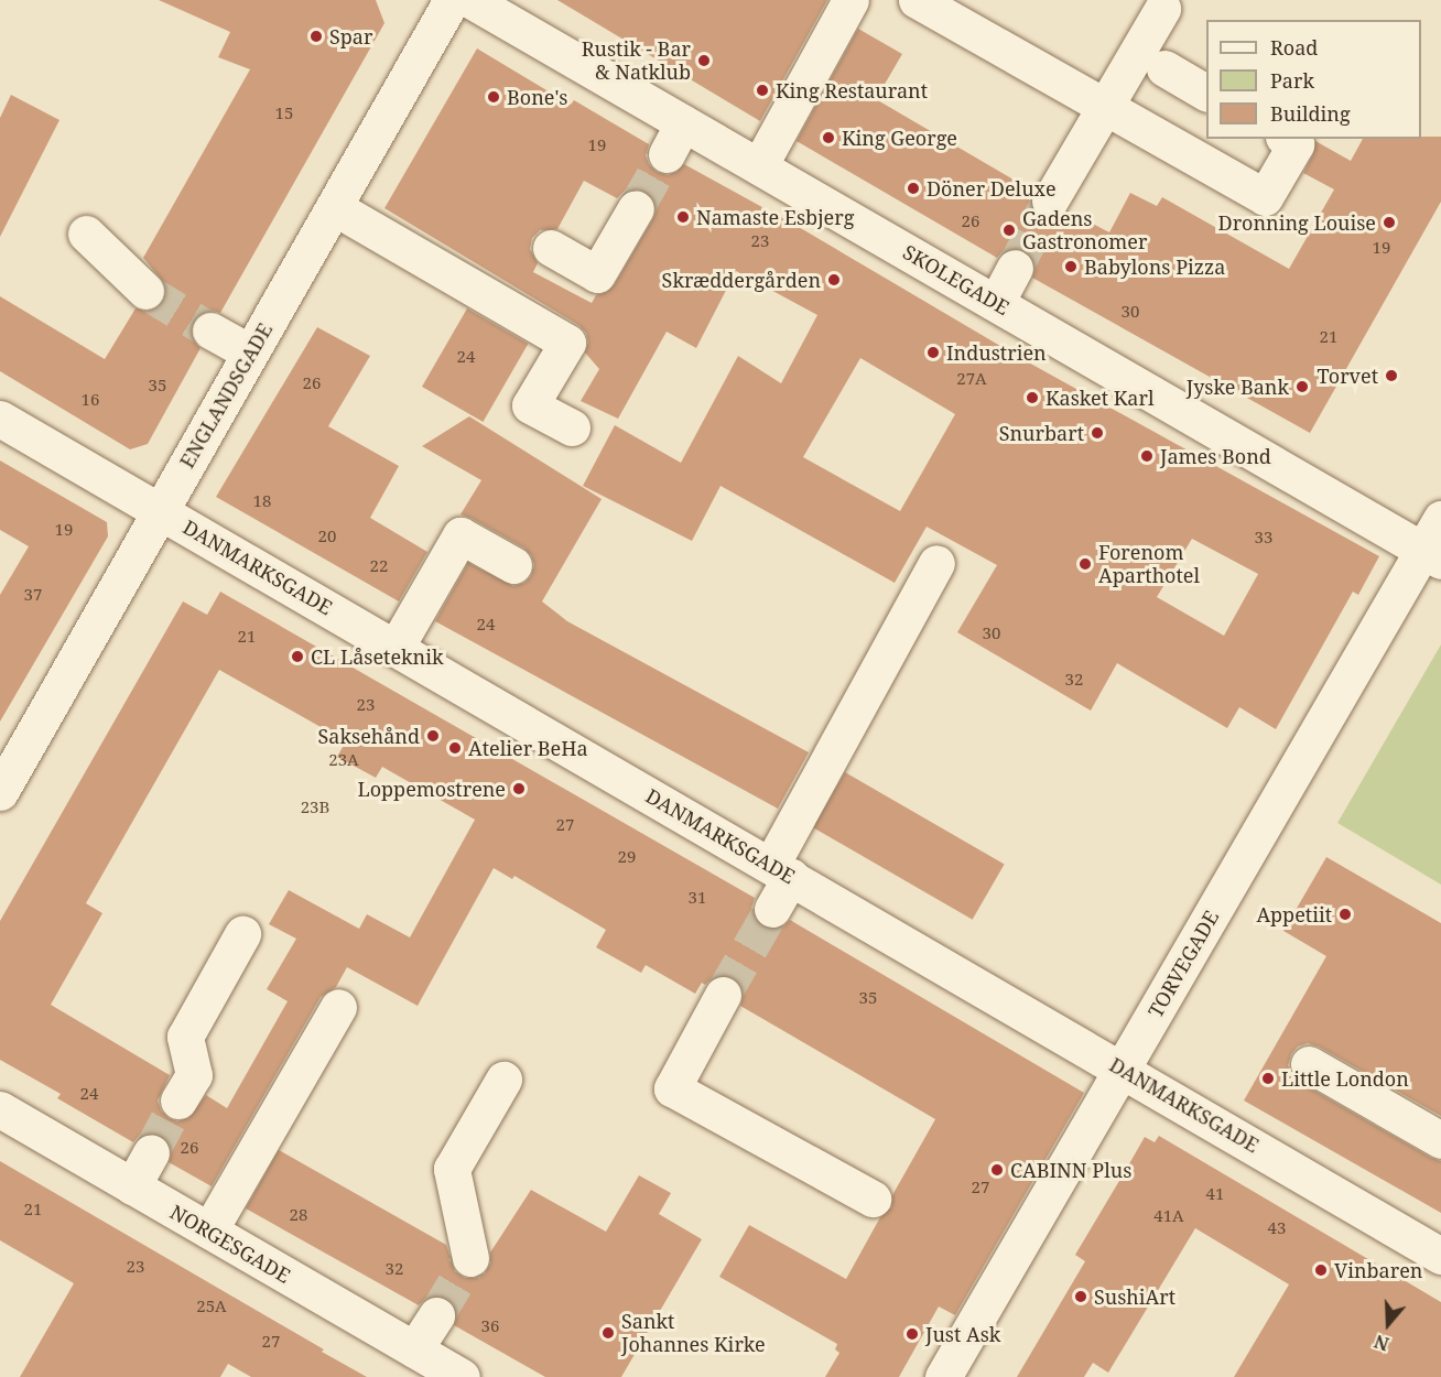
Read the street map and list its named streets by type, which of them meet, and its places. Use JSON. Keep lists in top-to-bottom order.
{
  "streets": {
    "street": [
      "SKOLEGADE",
      "ENGLANDSGADE",
      "DANMARKSGADE",
      "TORVEGADE",
      "NORGESGADE"
    ]
  },
  "crossings": [
    ["SKOLEGADE", "TORVEGADE"],
    ["ENGLANDSGADE", "DANMARKSGADE"],
    ["DANMARKSGADE", "TORVEGADE"]
  ],
  "places": [
    "Spar",
    "Rustik - Bar & Natklub",
    "King Restaurant",
    "Bone's",
    "King George",
    "Döner Deluxe",
    "Namaste Esbjerg",
    "Dronning Louise",
    "Gadens Gastronomer",
    "Babylons Pizza",
    "Skræddergården",
    "Industrien",
    "Torvet",
    "Jyske Bank",
    "Kasket Karl",
    "Snurbart",
    "James Bond",
    "Forenom Aparthotel",
    "CL Låseteknik",
    "Saksehånd",
    "Atelier BeHa",
    "Loppemostrene",
    "Appetiit",
    "Little London",
    "CABINN Plus",
    "Vinbaren",
    "SushiArt",
    "Sankt Johannes Kirke",
    "Just Ask"
  ],
  "house_numbers": [
    "15",
    "19",
    "26",
    "23",
    "19",
    "30",
    "21",
    "24",
    "27A",
    "26",
    "35",
    "16",
    "18",
    "19",
    "20",
    "33",
    "22",
    "37",
    "24",
    "30",
    "21",
    "32",
    "23",
    "23A",
    "23B",
    "27",
    "29",
    "31",
    "35",
    "24",
    "26",
    "27",
    "41",
    "21",
    "28",
    "41A",
    "43",
    "23",
    "32",
    "25A",
    "36",
    "27"
  ],
  "legend": ["Road", "Park", "Building"],
  "north": "bottom"
}
